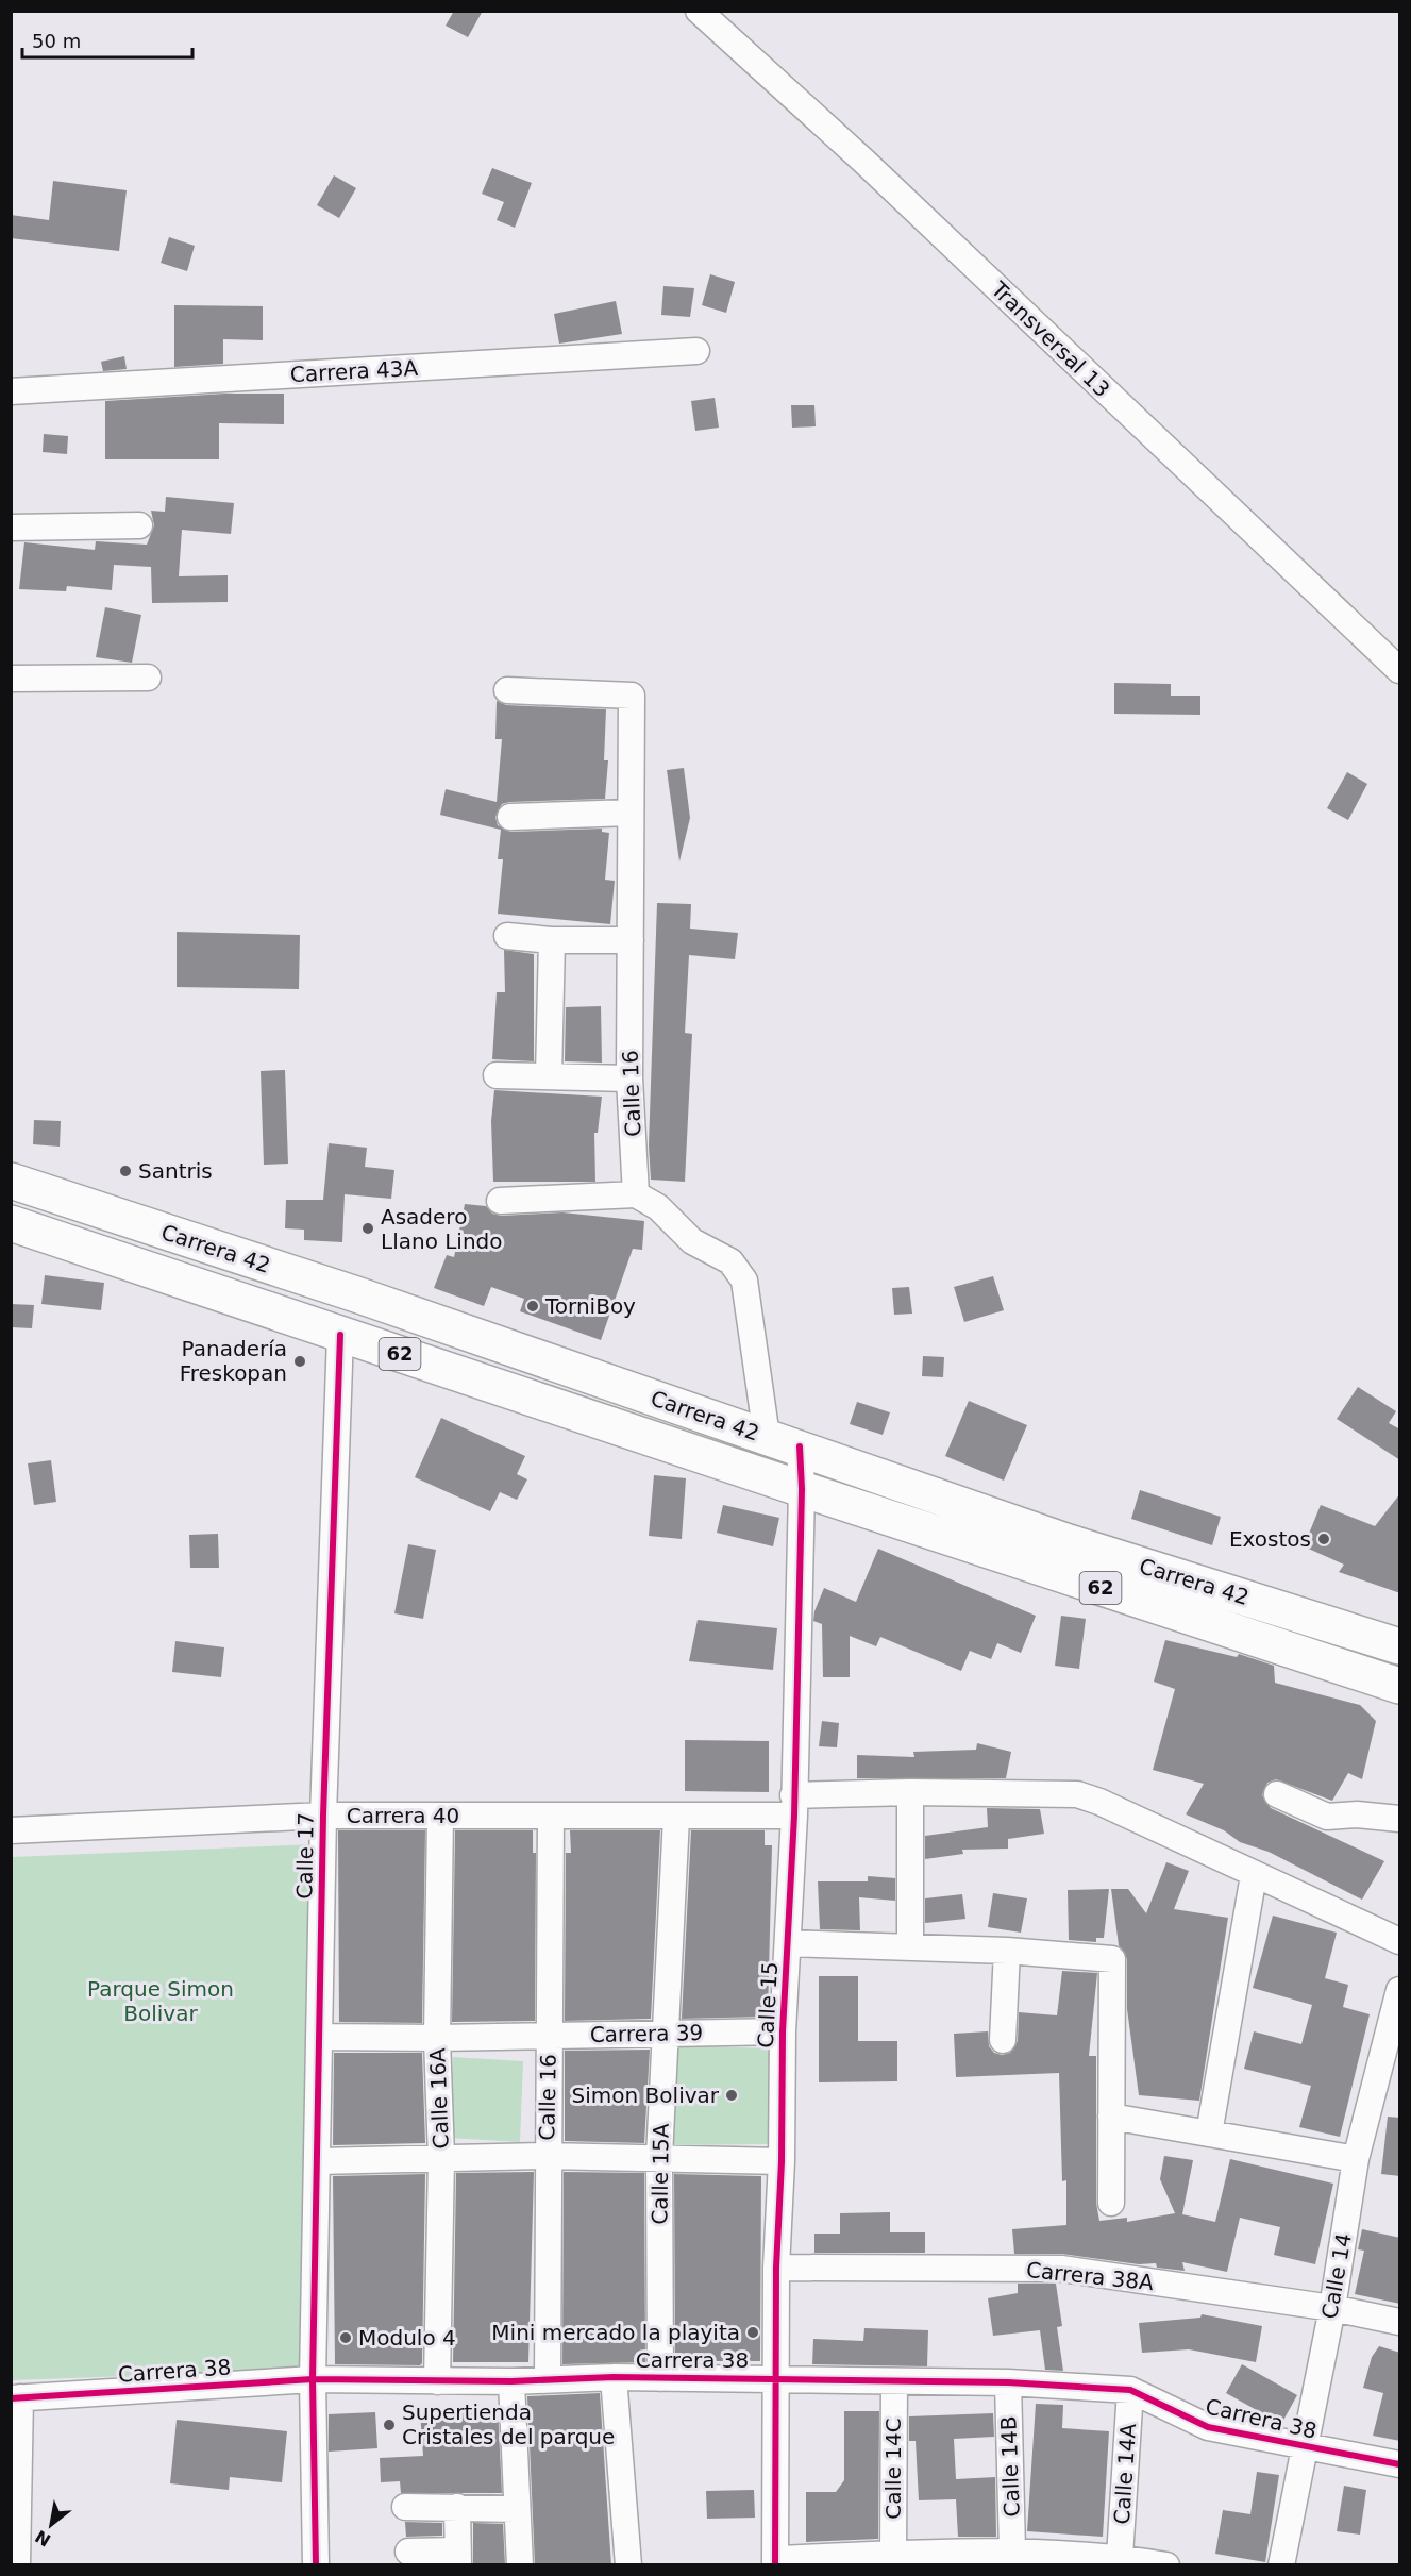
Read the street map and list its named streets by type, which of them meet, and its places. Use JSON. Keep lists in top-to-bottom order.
{
  "streets": {
    "highway": ["Carrera 42", "62"],
    "street": [
      "Transversal 13",
      "Carrera 43A",
      "Calle 16",
      "Carrera 40",
      "Calle 17",
      "Calle 15",
      "Carrera 39",
      "Calle 16A",
      "Calle 15A",
      "Carrera 38A",
      "Calle 14",
      "Carrera 38",
      "Calle 14B",
      "Calle 14C",
      "Calle 14A"
    ]
  },
  "crossings": [
    ["Calle 16", "Carrera 40"],
    ["Calle 16", "Carrera 39"],
    ["Calle 16", "Carrera 38"],
    ["Carrera 42", "Calle 17"],
    ["Carrera 42", "Calle 15"],
    ["Carrera 40", "Calle 17"],
    ["Carrera 40", "Calle 15"],
    ["Carrera 40", "Calle 16A"],
    ["Carrera 40", "Calle 15A"],
    ["Calle 17", "Carrera 39"],
    ["Calle 17", "Carrera 38"],
    ["Calle 15", "Carrera 39"],
    ["Calle 15", "Carrera 38A"],
    ["Calle 15", "Carrera 38"],
    ["Carrera 39", "Calle 16A"],
    ["Carrera 39", "Calle 15A"],
    ["Calle 16A", "Carrera 38"],
    ["Calle 15A", "Carrera 38"],
    ["Carrera 38A", "Calle 14"],
    ["Calle 14", "Carrera 38"],
    ["Carrera 38", "Calle 14B"],
    ["Carrera 38", "Calle 14C"],
    ["Carrera 38", "Calle 14A"]
  ],
  "parks": ["Parque Simon Bolivar"],
  "places": [
    "Santris",
    "Asadero Llano Lindo",
    "TorniBoy",
    "Panadería Freskopan",
    "Exostos",
    "Simon Bolivar",
    "Mini mercado la playita",
    "Modulo 4",
    "Supertienda Cristales del parque"
  ],
  "scale_bar": "50 m",
  "north": "bottom left"
}
